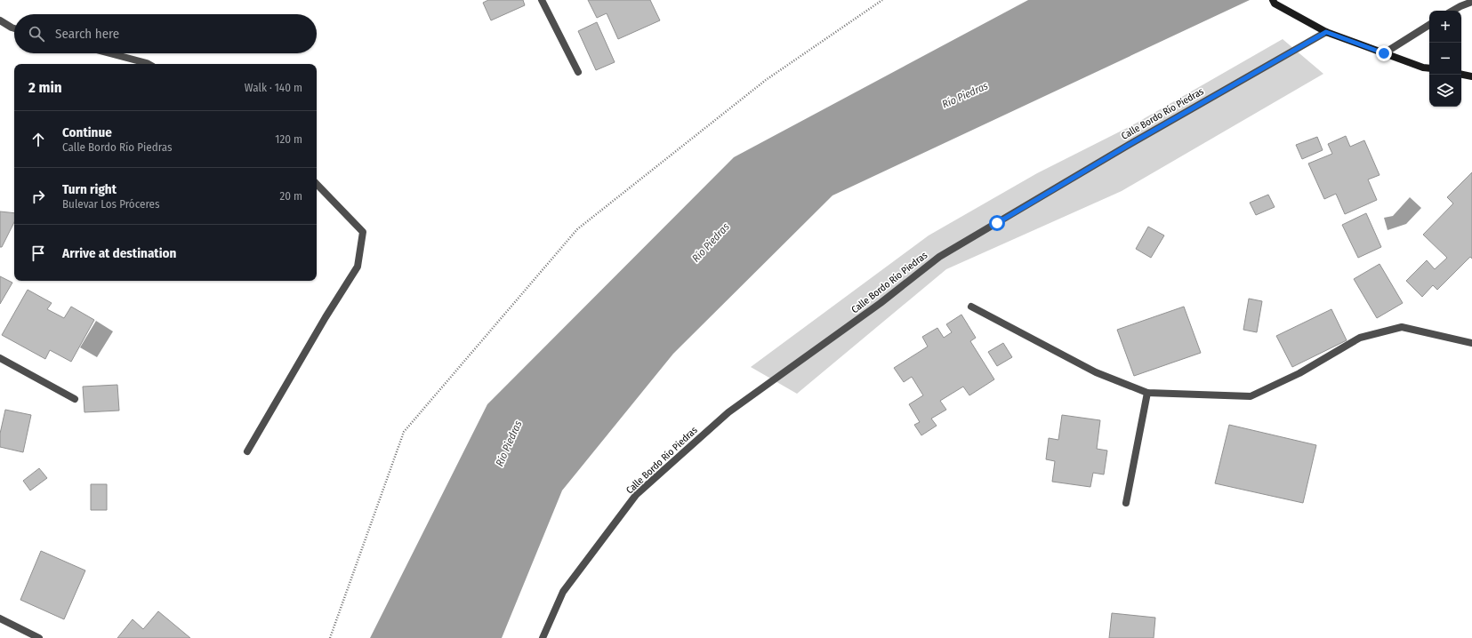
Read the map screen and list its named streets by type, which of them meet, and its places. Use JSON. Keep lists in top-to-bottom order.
{
  "streets": {
    "street": ["Calle Bordo Río Piedras"]
  },
  "water": ["Río Piedras"],
  "page": {
    "map_buttons": ["+", "−"],
    "search": "Search here",
    "heading": ["2 min", "Walk · 140 m"],
    "list": [
      ["Continue", "Calle Bordo Río Piedras", "120 m"],
      ["Turn right", "Bulevar Los Próceres", "20 m"],
      "Arrive at destination"
    ]
  }
}
